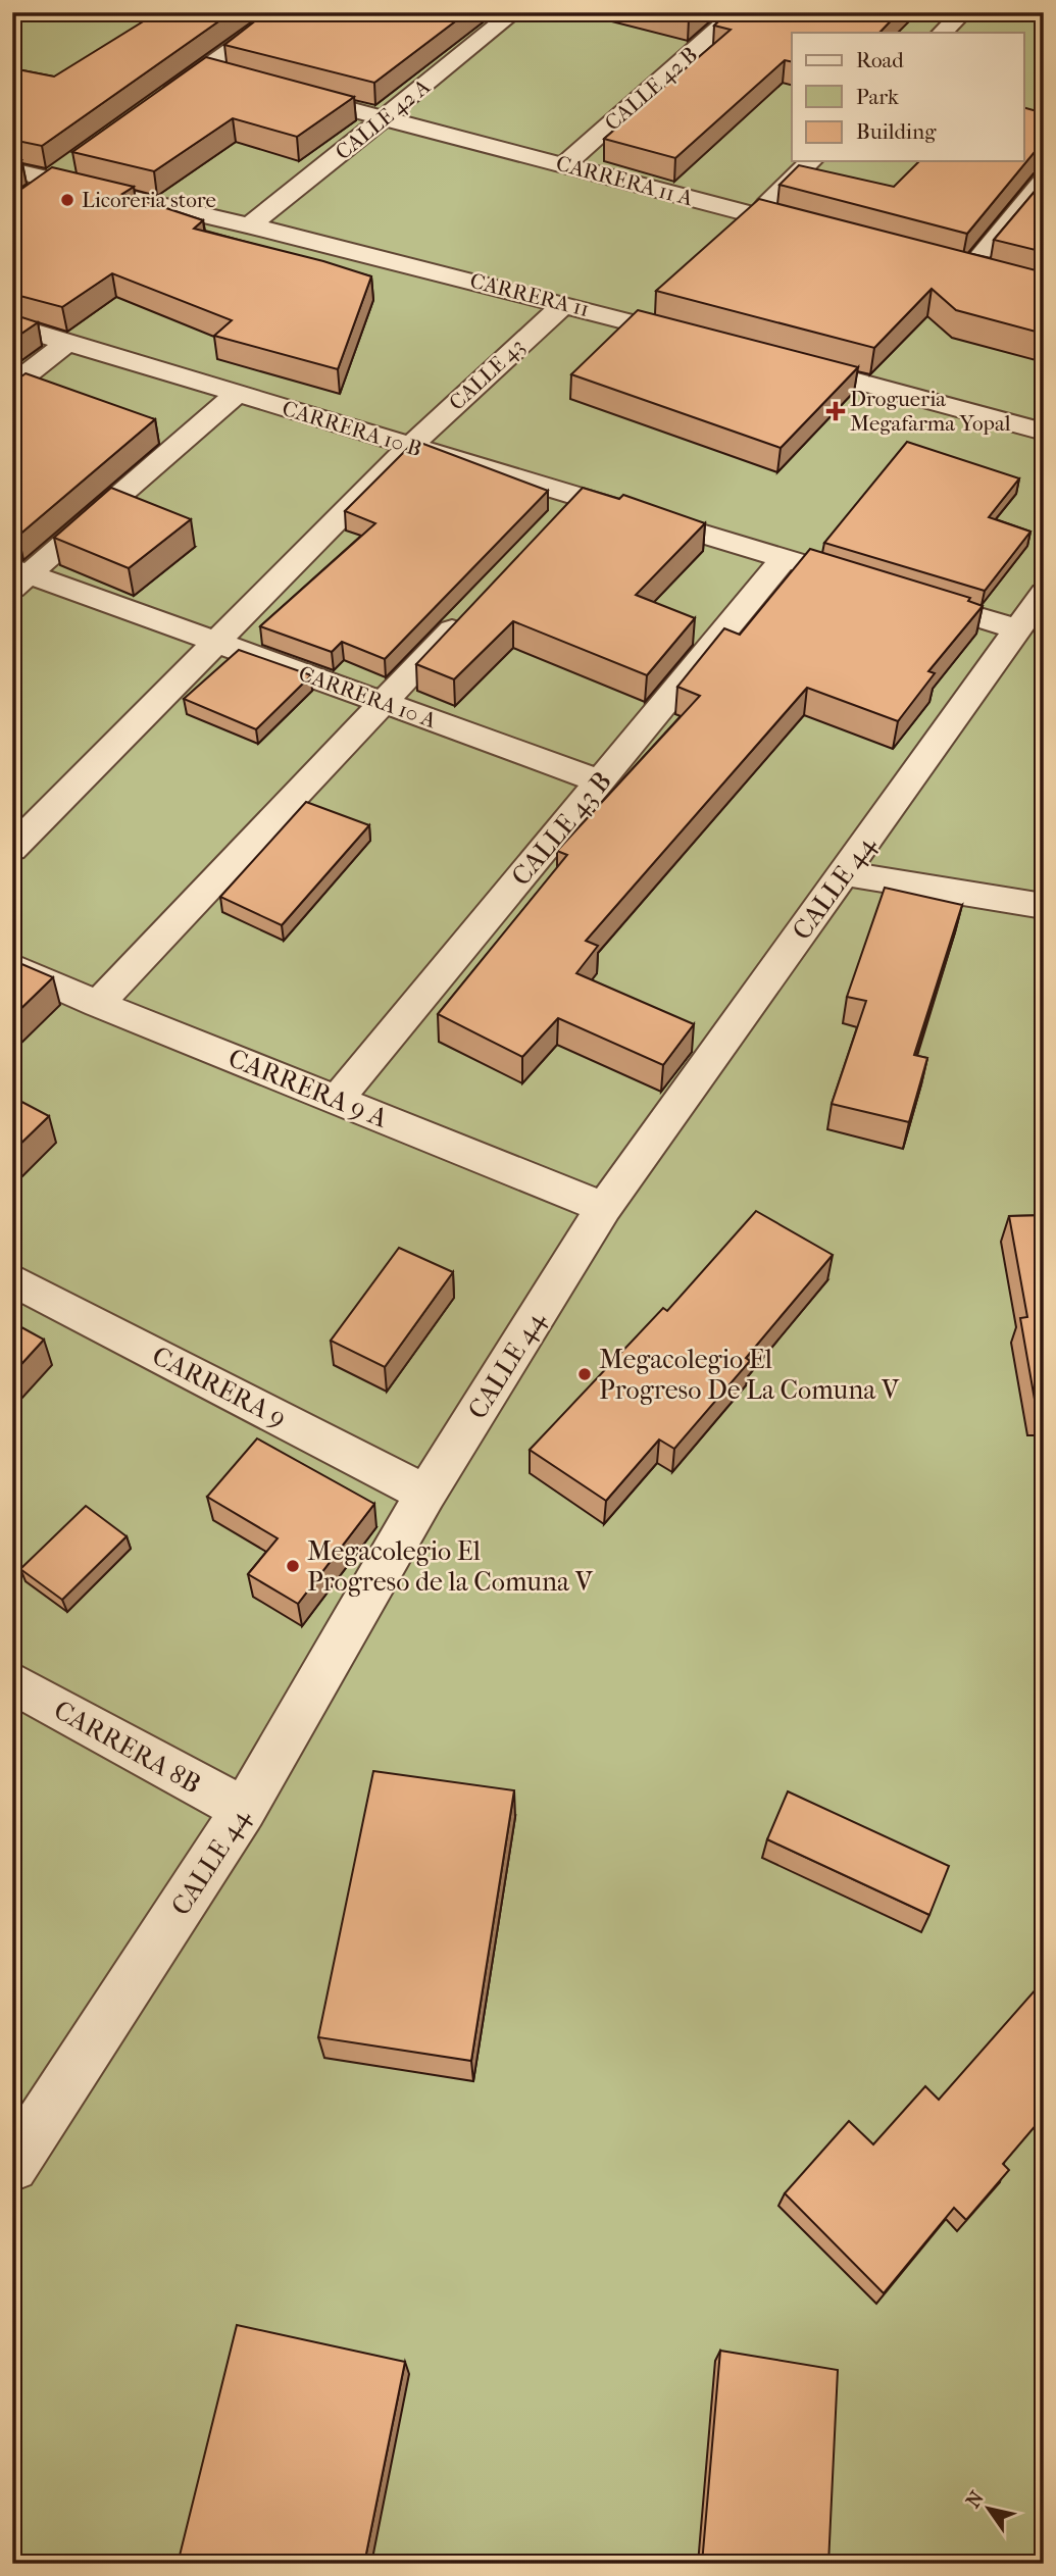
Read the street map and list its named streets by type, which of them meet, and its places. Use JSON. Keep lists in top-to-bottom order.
{
  "streets": {
    "street": [
      "CALLE 42 B",
      "CALLE 42 A",
      "CARRERA 11 A",
      "CARRERA 11",
      "CALLE 43",
      "CARRERA 10 B",
      "CARRERA 10 A",
      "CALLE 43 B",
      "CALLE 44",
      "CARRERA 9 A",
      "CARRERA 9",
      "CARRERA 8B"
    ]
  },
  "crossings": [
    ["CALLE 42 B", "CARRERA 11 A"],
    ["CALLE 42 A", "CARRERA 11 A"],
    ["CALLE 42 A", "CARRERA 11"],
    ["CARRERA 11", "CALLE 43"],
    ["CALLE 43", "CARRERA 10 B"],
    ["CALLE 43", "CARRERA 10 A"],
    ["CARRERA 10 B", "CALLE 43 B"],
    ["CARRERA 10 B", "CALLE 44"],
    ["CARRERA 10 A", "CALLE 43 B"],
    ["CALLE 43 B", "CARRERA 9 A"],
    ["CALLE 44", "CARRERA 9 A"],
    ["CALLE 44", "CARRERA 9"],
    ["CALLE 44", "CARRERA 8B"]
  ],
  "places": {
    "other": ["Licoreria store", "Megacolegio El Progreso De La Comuna V", "Megacolegio El Progreso de la Comuna V"],
    "health": ["Drogueria Megafarma Yopal"]
  },
  "legend": ["Road", "Park", "Building"],
  "north": "top left"
}
